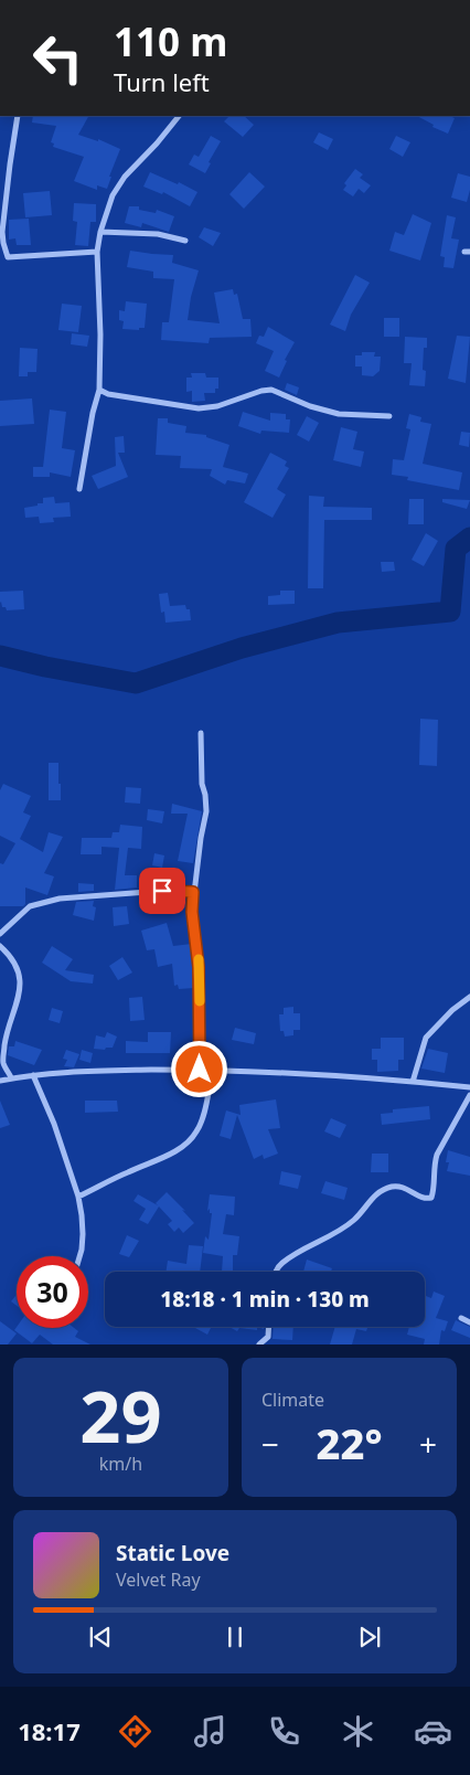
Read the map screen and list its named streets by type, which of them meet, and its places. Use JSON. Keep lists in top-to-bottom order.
{
  "page": {
    "turn": ["110 m", "Turn left"],
    "limit": "30",
    "trip": "18:18 · 1 min · 130 m",
    "tile": [
      ["29", "km/h"],
      "Climate"
    ],
    "heat": ["−", "22°", "+"],
    "song": ["Static Love", "Velvet Ray"],
    "tabs": "18:17"
  }
}
